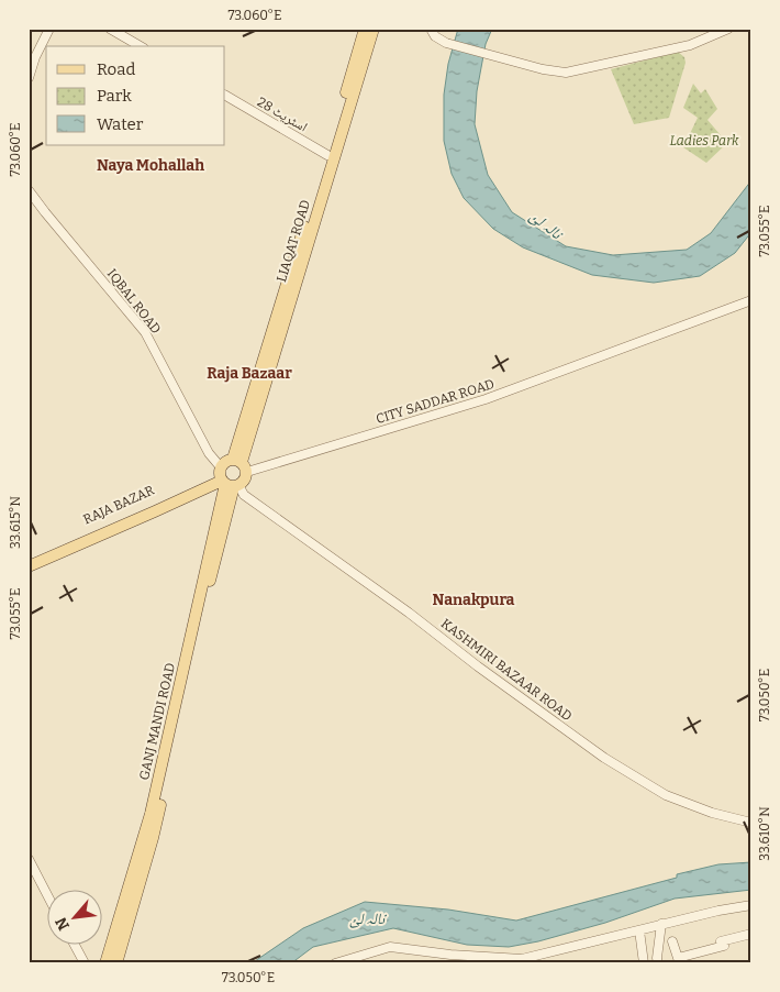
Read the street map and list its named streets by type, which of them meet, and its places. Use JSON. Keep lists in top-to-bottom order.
{
  "streets": {
    "main road": ["LIAQAT ROAD", "RAJA BAZAR", "GANJ MANDI ROAD"],
    "street": [
      "اسٹریٹ 28",
      "IQBAL ROAD",
      "CITY SADDAR ROAD",
      "KASHMIRI BAZAAR ROAD"
    ]
  },
  "crossings": [
    ["اسٹریٹ 28", "LIAQAT ROAD"],
    ["LIAQAT ROAD", "CITY SADDAR ROAD"],
    ["IQBAL ROAD", "RAJA BAZAR"],
    ["IQBAL ROAD", "KASHMIRI BAZAAR ROAD"],
    ["IQBAL ROAD", "GANJ MANDI ROAD"],
    ["RAJA BAZAR", "KASHMIRI BAZAAR ROAD"],
    ["RAJA BAZAR", "GANJ MANDI ROAD"],
    ["KASHMIRI BAZAAR ROAD", "GANJ MANDI ROAD"]
  ],
  "districts": ["Naya Mohallah", "Raja Bazaar", "Nanakpura"],
  "water": ["نالہ لئ"],
  "parks": ["Ladies Park"],
  "legend": ["Road", "Park", "Water"],
  "north": "bottom left",
  "coordinates": [
    "73.060°E",
    "73.055°E",
    "33.615°N",
    "73.050°E",
    "33.610°N"
  ]
}
